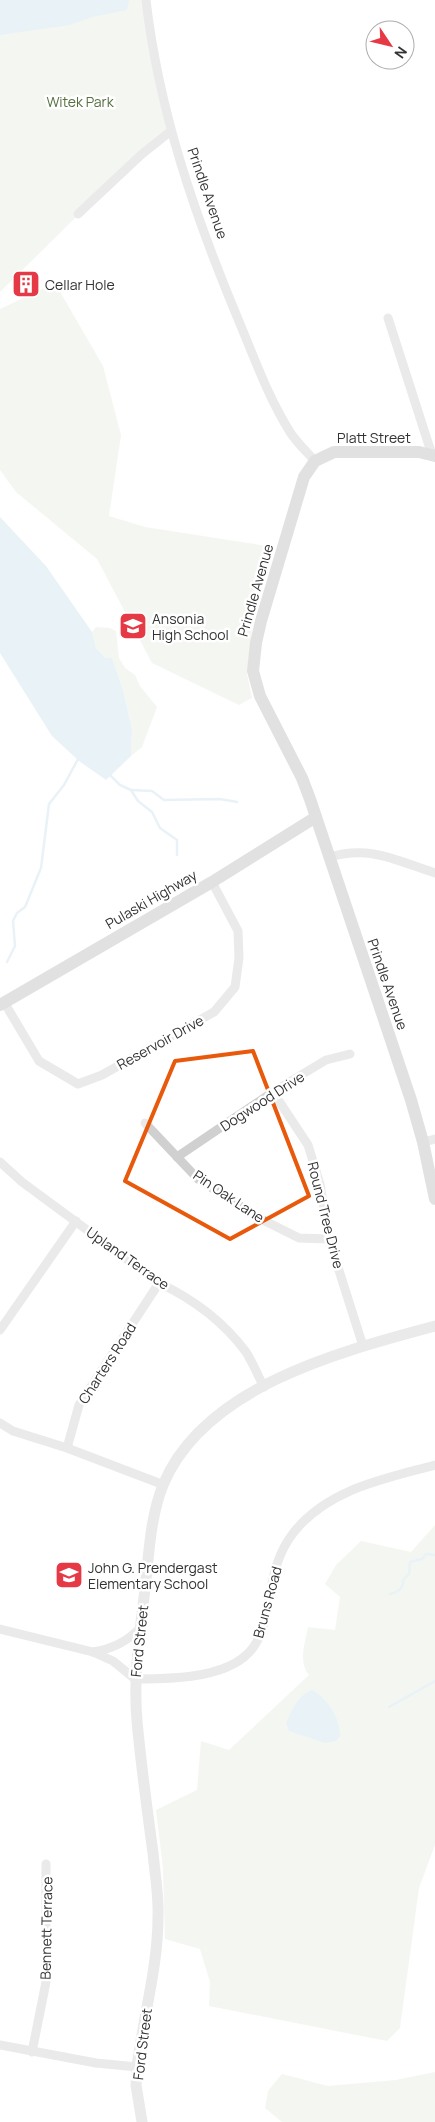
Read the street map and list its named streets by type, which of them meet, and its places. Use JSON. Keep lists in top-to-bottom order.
{
  "streets": {
    "main road": ["Prindle Avenue", "Platt Street", "Pulaski Highway"],
    "street": [
      "Reservoir Drive",
      "Dogwood Drive",
      "Pin Oak Lane",
      "Round Tree Drive",
      "Upland Terrace",
      "Charters Road",
      "Bruns Road",
      "Ford Street",
      "Bennett Terrace"
    ]
  },
  "crossings": [
    ["Prindle Avenue", "Platt Street"],
    ["Prindle Avenue", "Pulaski Highway"],
    ["Pulaski Highway", "Reservoir Drive"],
    ["Dogwood Drive", "Pin Oak Lane"],
    ["Dogwood Drive", "Round Tree Drive"],
    ["Pin Oak Lane", "Round Tree Drive"],
    ["Round Tree Drive", "Ford Street"],
    ["Upland Terrace", "Charters Road"],
    ["Upland Terrace", "Ford Street"],
    ["Bruns Road", "Ford Street"]
  ],
  "parks": ["Witek Park"],
  "places": {
    "building": ["Cellar Hole"],
    "school or university": ["Ansonia High School", "John G. Prendergast Elementary School"]
  },
  "north": "bottom right"
}
